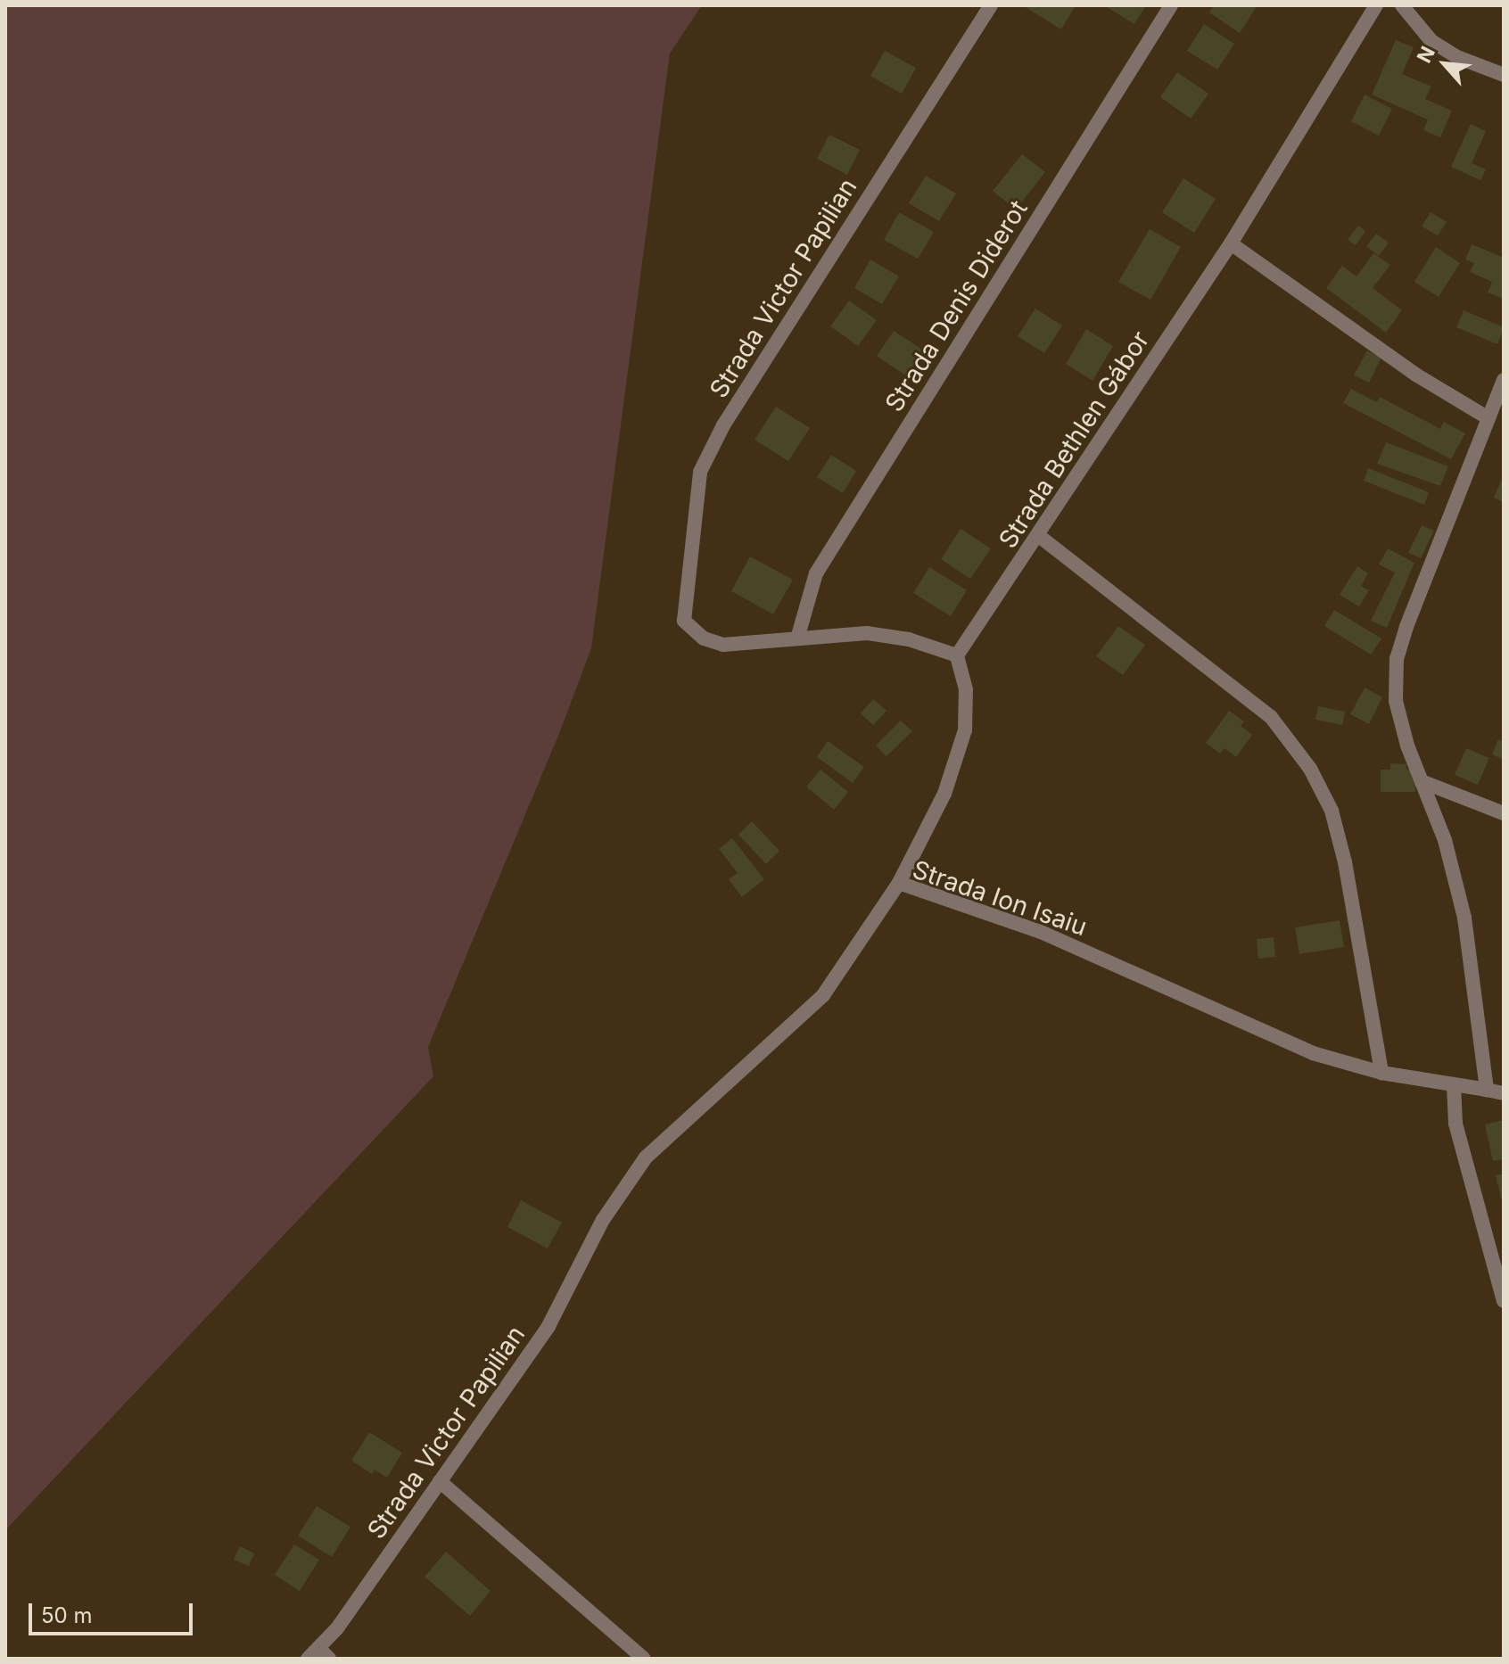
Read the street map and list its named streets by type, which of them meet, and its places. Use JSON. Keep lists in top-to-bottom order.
{
  "streets": {
    "street": [
      "Strada Victor Papilian",
      "Strada Denis Diderot",
      "Strada Bethlen Gábor",
      "Strada Ion Isaiu"
    ]
  },
  "crossings": [
    ["Strada Victor Papilian", "Strada Denis Diderot"],
    ["Strada Victor Papilian", "Strada Ion Isaiu"]
  ],
  "scale_bar": "50 m",
  "north": "top left"
}
